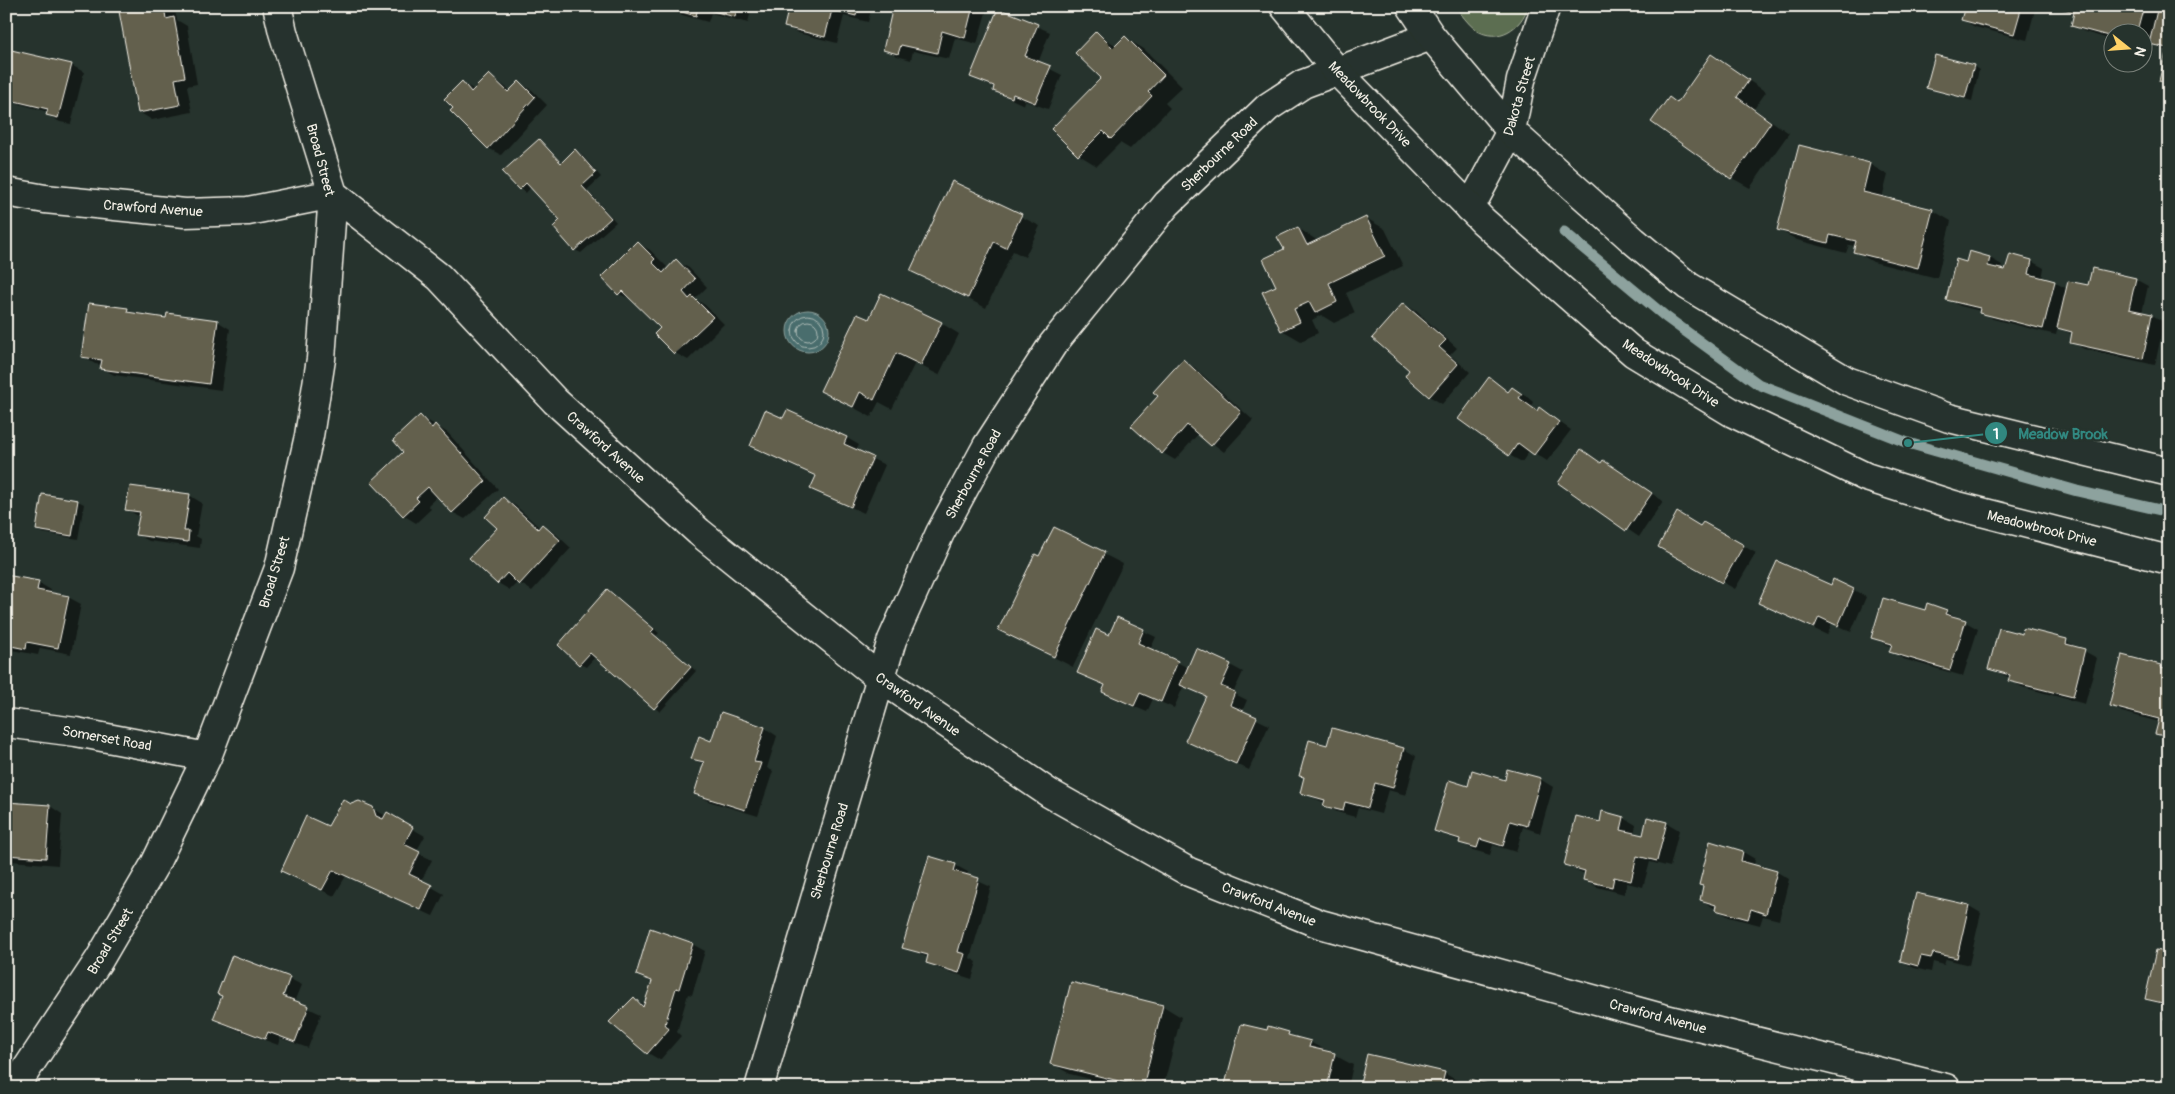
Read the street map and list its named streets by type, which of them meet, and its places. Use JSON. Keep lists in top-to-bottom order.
{
  "streets": {
    "street": [
      "Dakota Street",
      "Meadowbrook Drive",
      "Sherbourne Road",
      "Broad Street",
      "Crawford Avenue",
      "Somerset Road"
    ]
  },
  "crossings": [
    ["Dakota Street", "Meadowbrook Drive"],
    ["Meadowbrook Drive", "Sherbourne Road"],
    ["Sherbourne Road", "Crawford Avenue"],
    ["Broad Street", "Crawford Avenue"],
    ["Broad Street", "Somerset Road"]
  ],
  "places": ["Meadow Brook"],
  "north": "right"
}
